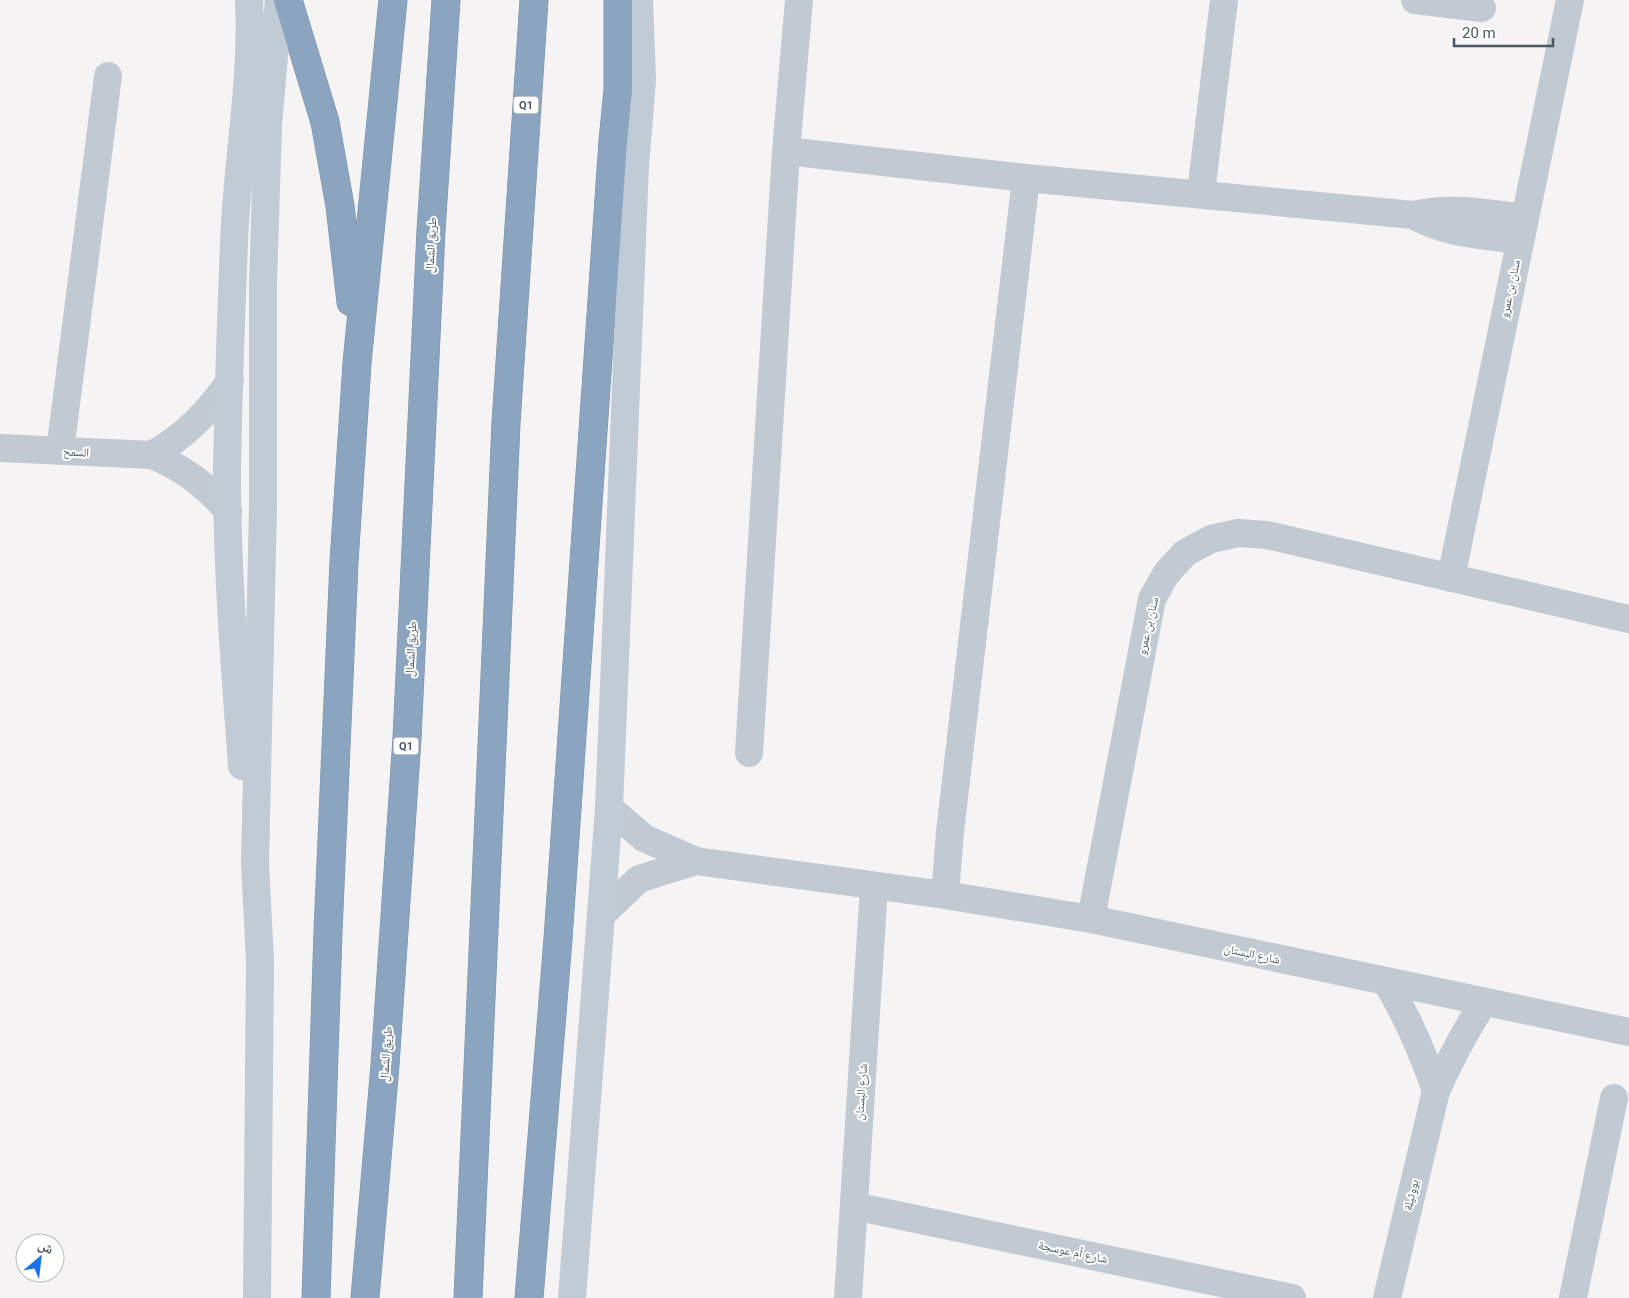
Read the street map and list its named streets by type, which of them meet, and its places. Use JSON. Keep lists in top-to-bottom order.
{
  "streets": {
    "highway": ["Q1", "طريق الشمال"],
    "street": [
      "سنان بن عمرو",
      "السمح",
      "شارع البستان",
      "بووثيلة",
      "شارع أم عوسجة"
    ]
  },
  "crossings": [
    ["سنان بن عمرو", "شارع البستان"],
    ["شارع البستان", "بووثيلة"],
    ["شارع البستان", "شارع أم عوسجة"]
  ],
  "scale_bar": "20 m",
  "north": "top right"
}
